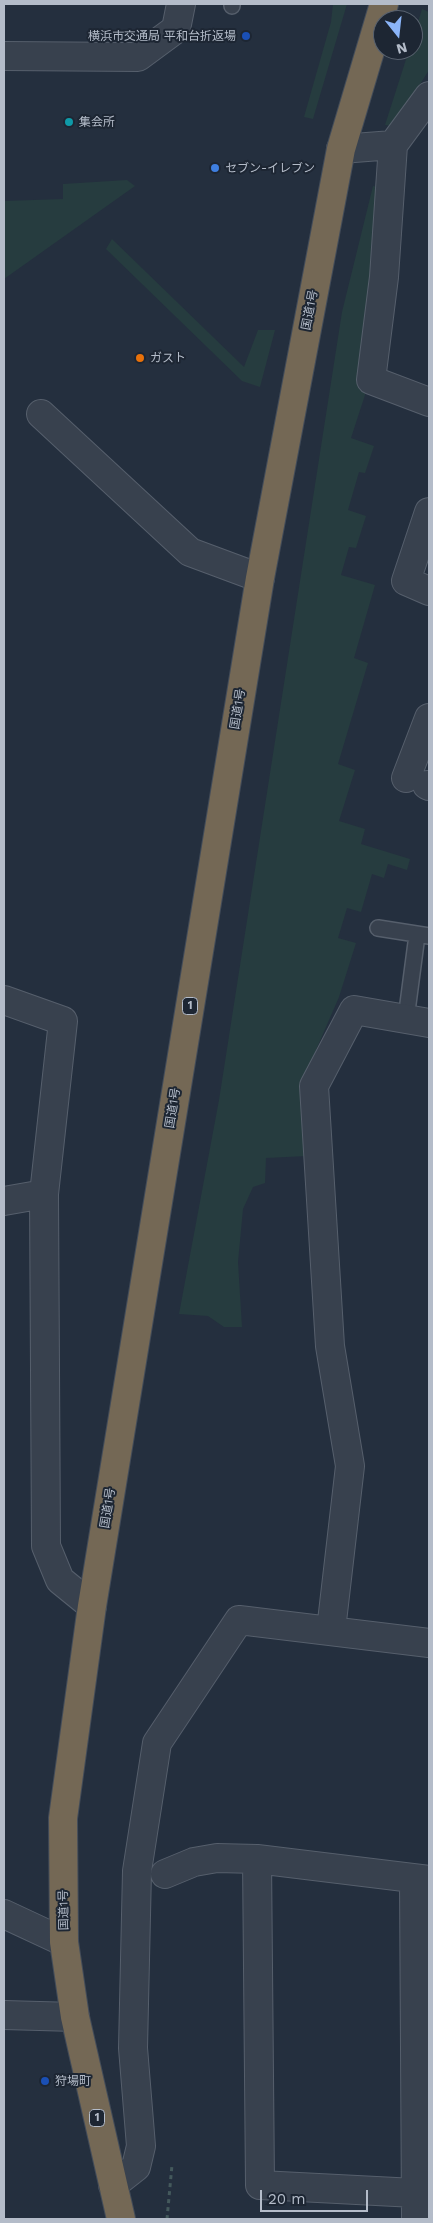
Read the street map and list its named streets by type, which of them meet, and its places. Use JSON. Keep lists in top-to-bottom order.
{
  "streets": {
    "highway": ["国道1号", "1"]
  },
  "places": [
    "横浜市交通局 平和台折返場",
    "集会所",
    "セブン-イレブン",
    "ガスト",
    "狩場町"
  ],
  "scale_bar": "20 m",
  "north": "bottom"
}
